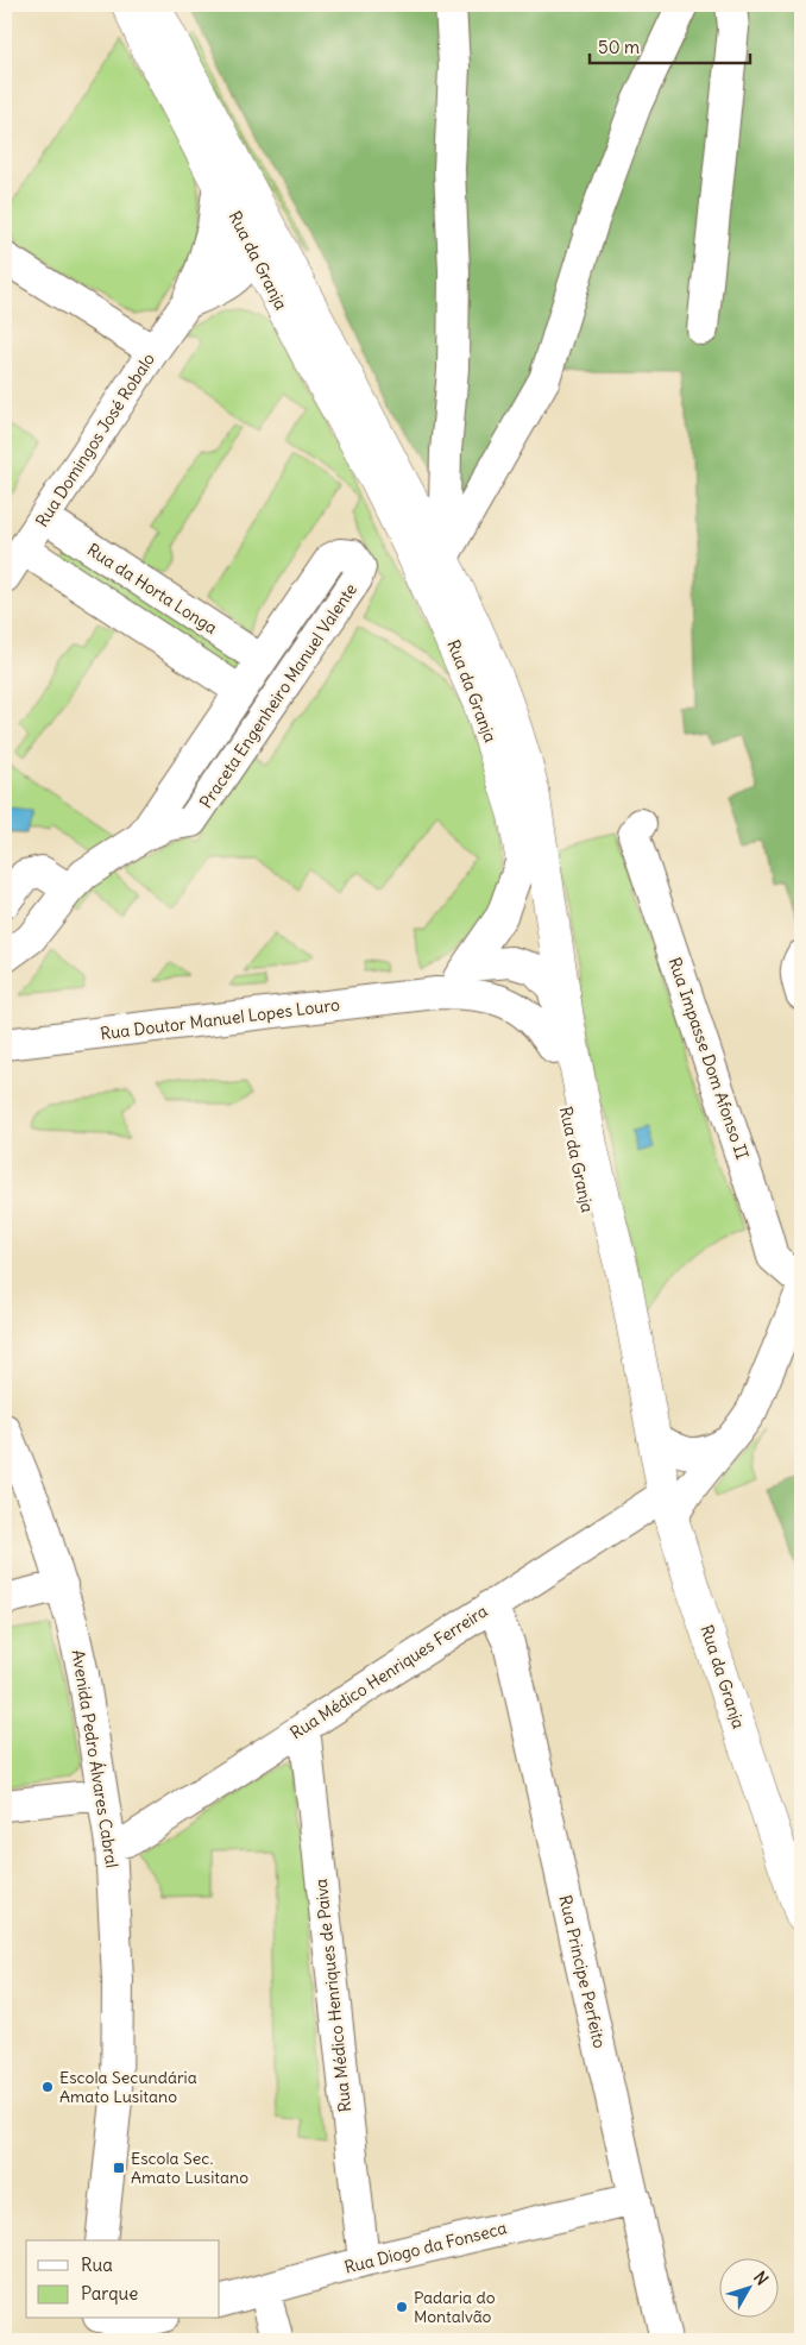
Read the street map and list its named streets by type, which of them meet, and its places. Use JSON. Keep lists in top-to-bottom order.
{
  "streets": {
    "main road": ["Rua da Granja"],
    "street": [
      "Rua Domingos José Robalo",
      "Rua da Horta Longa",
      "Praceta Engenheiro Manuel Valente",
      "Rua Doutor Manuel Lopes Louro",
      "Rua Impasse Dom Afonso II",
      "Rua Médico Henriques Ferreira",
      "Avenida Pedro Álvares Cabral",
      "Rua Principe Perfeito",
      "Rua Médico Henriques de Paiva",
      "Rua Diogo da Fonseca"
    ]
  },
  "crossings": [
    ["Rua da Granja", "Rua Doutor Manuel Lopes Louro"],
    ["Rua da Granja", "Rua Médico Henriques Ferreira"],
    ["Rua Domingos José Robalo", "Rua da Horta Longa"],
    ["Rua da Horta Longa", "Praceta Engenheiro Manuel Valente"],
    ["Rua Médico Henriques Ferreira", "Avenida Pedro Álvares Cabral"],
    ["Rua Médico Henriques Ferreira", "Rua Principe Perfeito"],
    ["Rua Médico Henriques Ferreira", "Rua Médico Henriques de Paiva"],
    ["Rua Principe Perfeito", "Rua Diogo da Fonseca"],
    ["Rua Médico Henriques de Paiva", "Rua Diogo da Fonseca"]
  ],
  "places": {
    "other": ["Escola Secundária Amato Lusitano", "Padaria do Montalvão"],
    "transit": ["Escola Sec. Amato Lusitano"]
  },
  "legend": ["Rua", "Parque"],
  "scale_bar": "50 m",
  "north": "top right"
}
